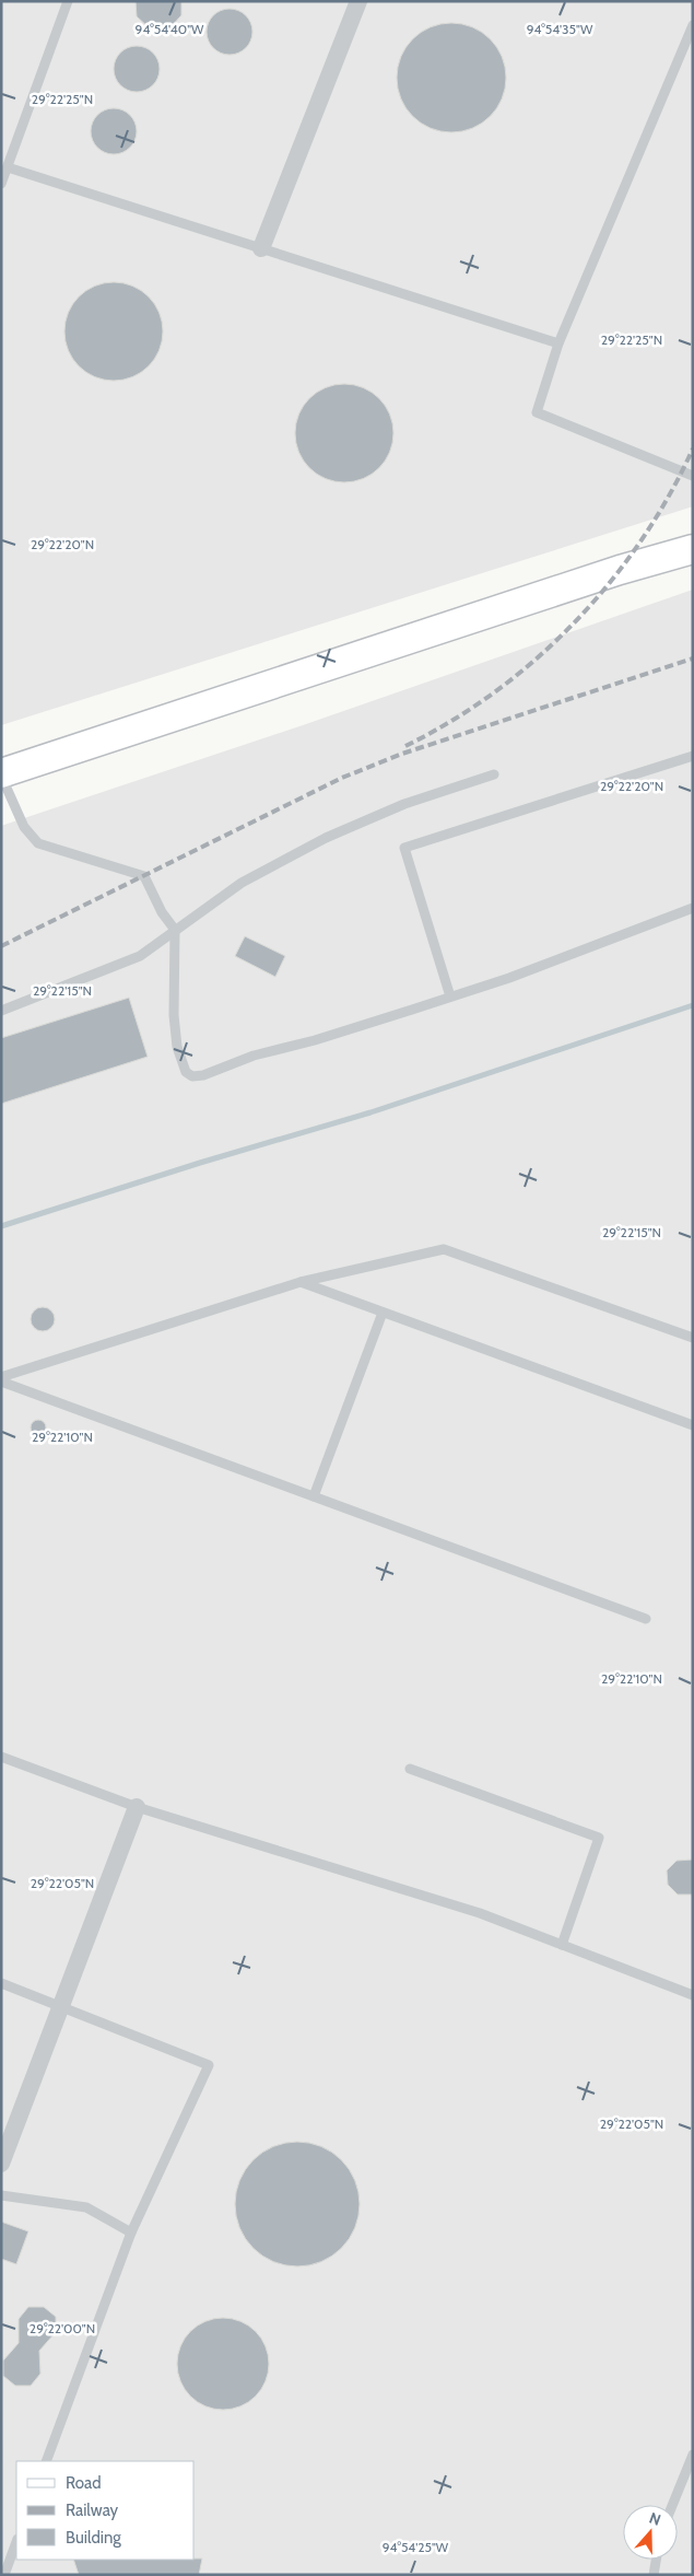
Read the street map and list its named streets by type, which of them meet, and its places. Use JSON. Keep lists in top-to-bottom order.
{
  "legend": ["Road", "Railway", "Building"],
  "north": "top",
  "coordinates": [
    "94°54'35\"W",
    "94°54'40\"W",
    "29°22'25\"N",
    "29°22'20\"N",
    "29°22'15\"N",
    "29°22'10\"N",
    "29°22'05\"N",
    "29°22'00\"N",
    "94°54'25\"W"
  ]
}
